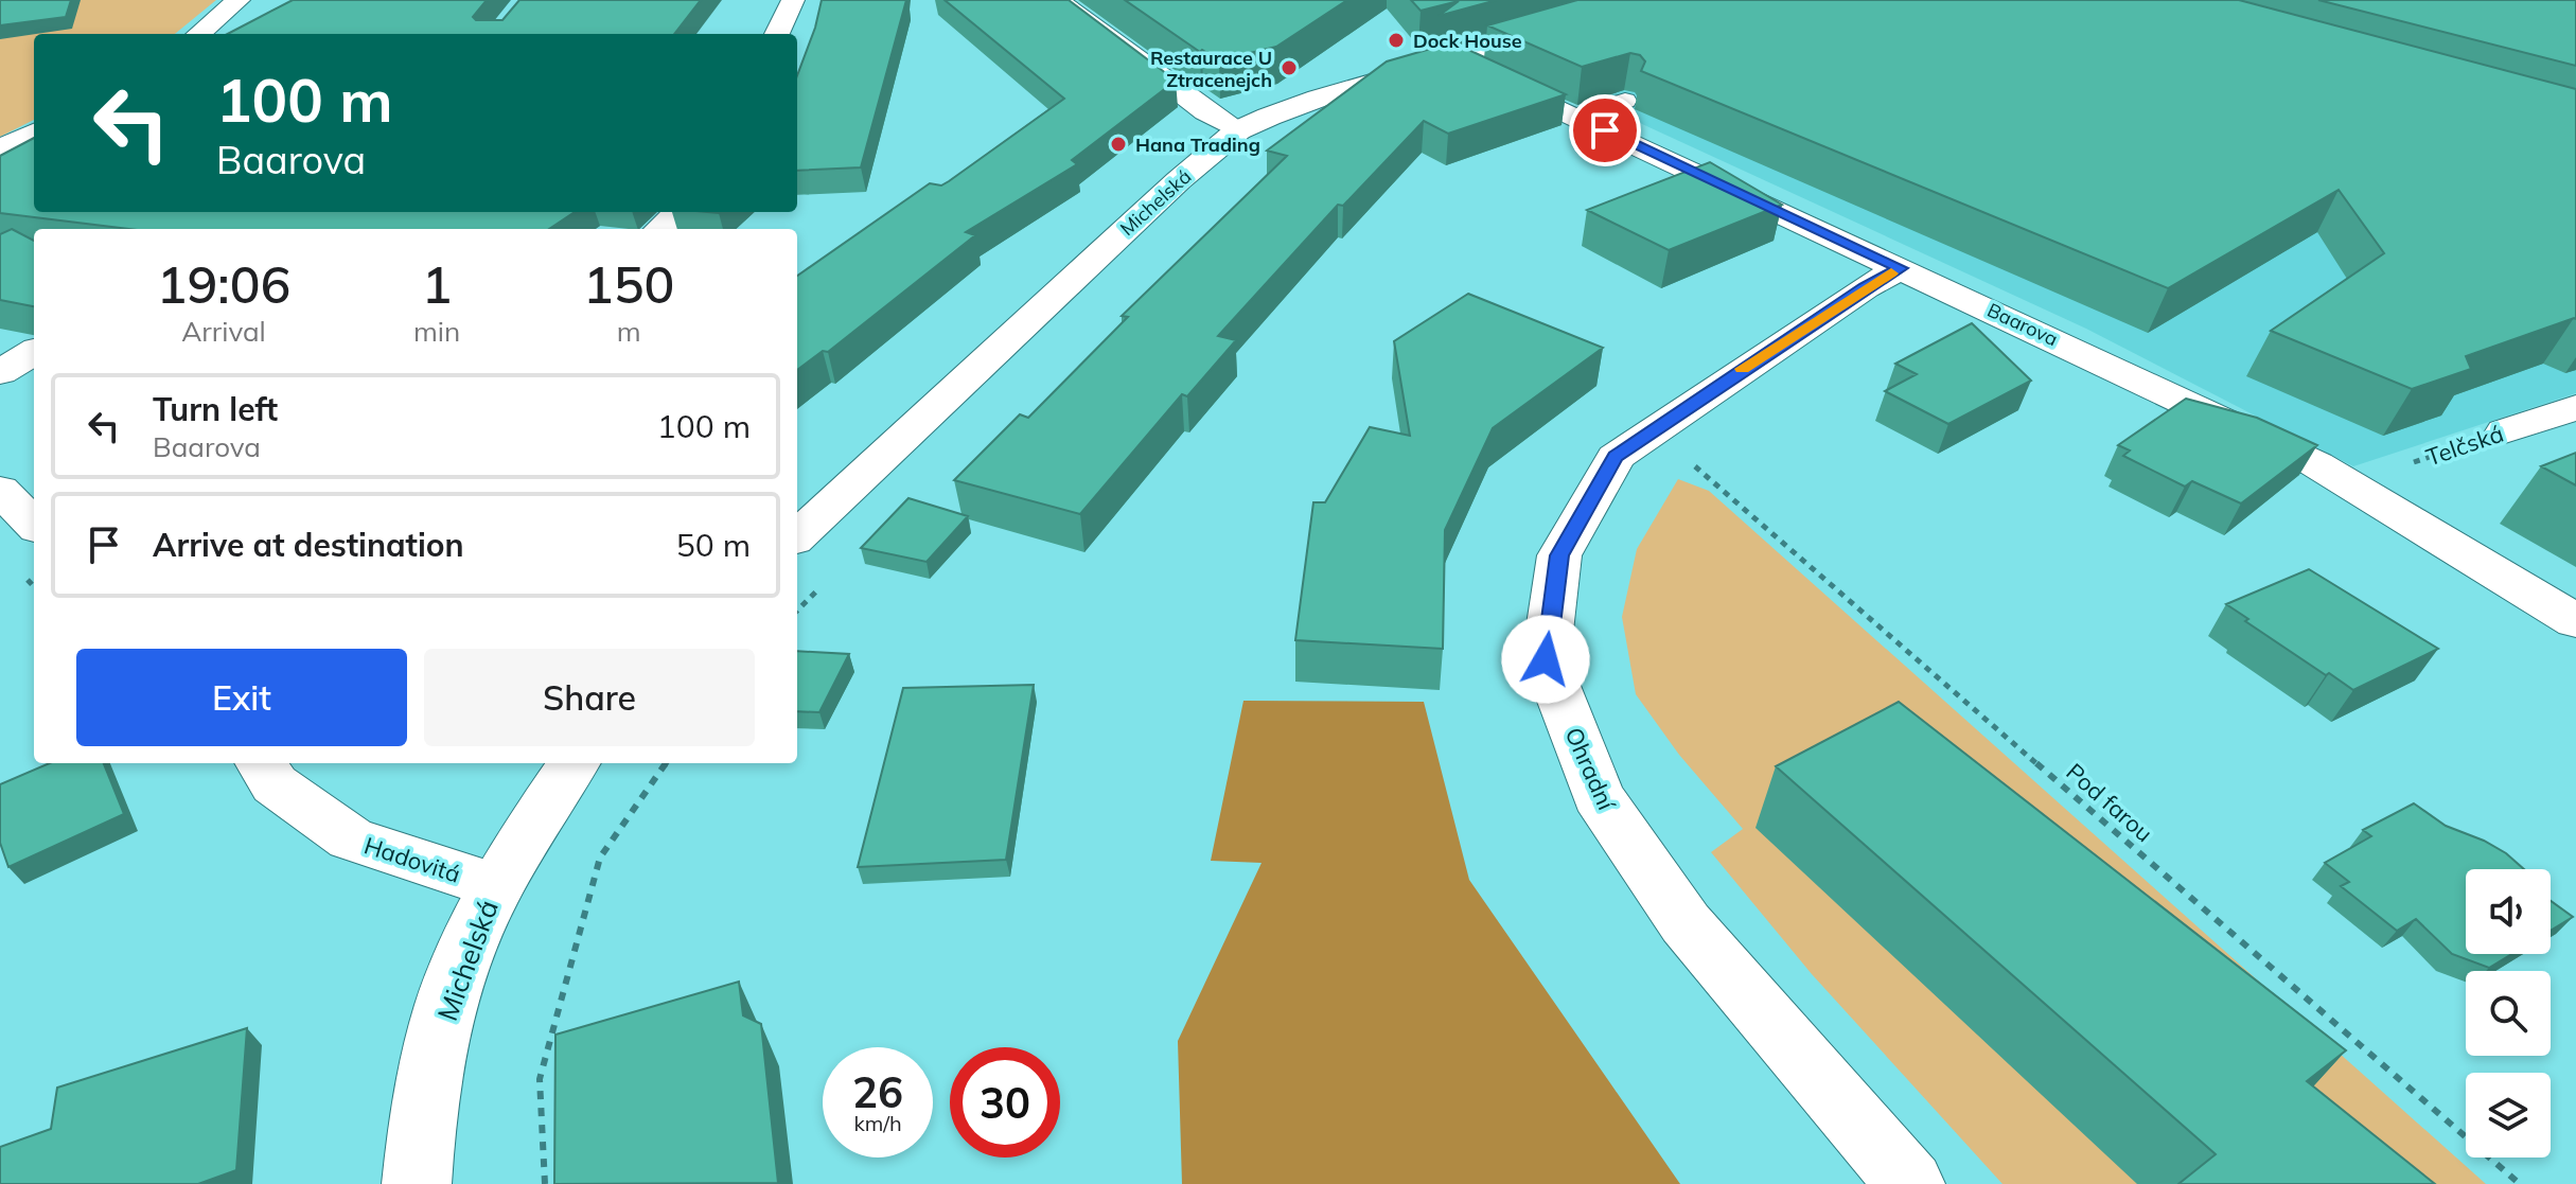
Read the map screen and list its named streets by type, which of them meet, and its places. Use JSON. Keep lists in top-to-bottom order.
{
  "streets": {
    "street": [
      "Michelská",
      "Baarova",
      "Telčská",
      "Ohradní",
      "Hadovitá"
    ],
    "path": ["Pod farou"]
  },
  "crossings": [
    ["Michelská", "Baarova"],
    ["Michelská", "Hadovitá"],
    ["Baarova", "Telčská"],
    ["Baarova", "Ohradní"]
  ],
  "places": ["Dock House", "Restaurace U Ztracenejch", "Hana Trading"],
  "page": {
    "turn": ["100 m", "Baarova"],
    "eta": [
      "19:06",
      "Arrival",
      "1",
      "min",
      "150",
      "m"
    ],
    "list": [
      {
        "name": "Turn left",
        "note": "Baarova",
        "value": "100 m"
      },
      {
        "name": "Arrive at destination",
        "value": "50 m"
      }
    ],
    "buttons": ["Exit", "Share"],
    "speed": "26 km/h",
    "limit": "30"
  }
}
